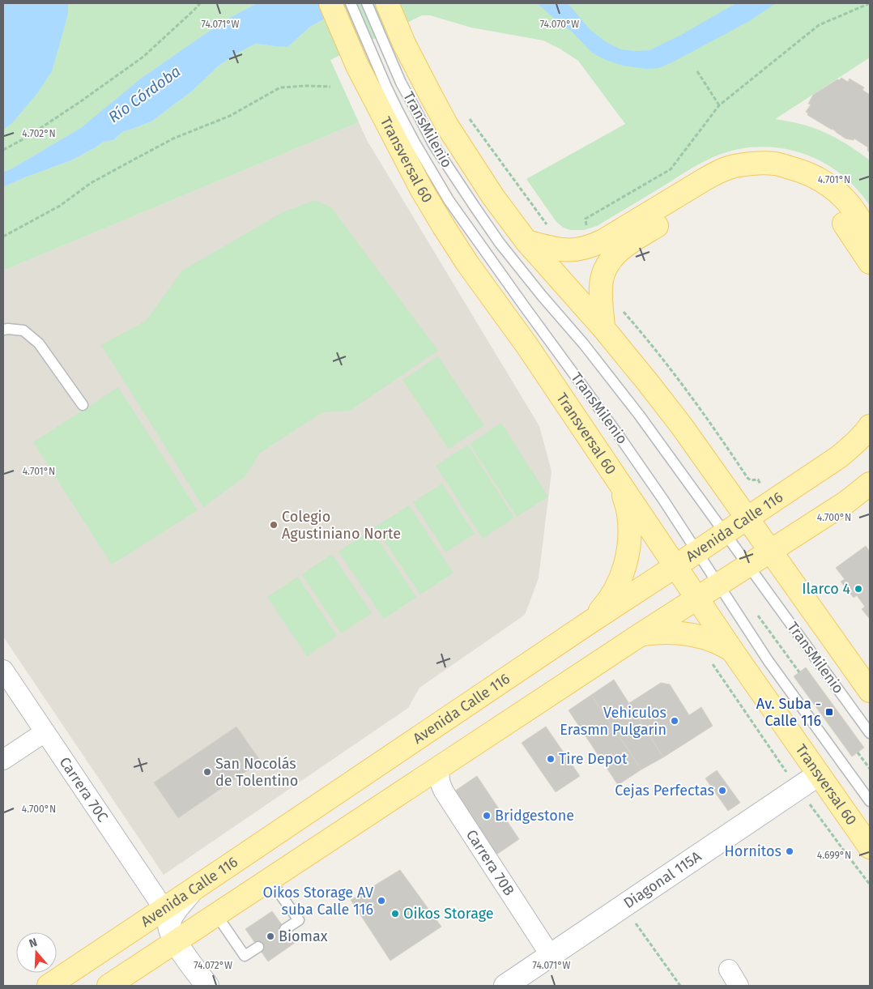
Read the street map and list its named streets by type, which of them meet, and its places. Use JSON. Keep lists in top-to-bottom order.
{
  "streets": {
    "main road": ["Transversal 60", "Avenida Calle 116"],
    "street": ["Carrera 70C", "Carrera 70B", "Diagonal 115A"],
    "lane": ["TransMilenio"]
  },
  "crossings": [
    ["TransMilenio", "Transversal 60"],
    ["TransMilenio", "Avenida Calle 116"],
    ["Transversal 60", "Avenida Calle 116"],
    ["Transversal 60", "Diagonal 115A"],
    ["Avenida Calle 116", "Carrera 70C"],
    ["Carrera 70B", "Diagonal 115A"]
  ],
  "water": ["Río Córdoba"],
  "places": {
    "other": [
      "Colegio Agustiniano Norte",
      "Ilarco 4",
      "Vehiculos Erasmn Pulgarin",
      "Tire Depot",
      "San Nocolás de Tolentino",
      "Cejas Perfectas",
      "Bridgestone",
      "Hornitos",
      "Oikos Storage AV suba Calle 116",
      "Oikos Storage",
      "Biomax"
    ],
    "transit": ["Av. Suba - Calle 116"]
  },
  "north": "top",
  "coordinates": [
    "74.071°W",
    "74.070°W",
    "4.702°N",
    "4.701°N",
    "4.700°N",
    "4.699°N",
    "74.072°W"
  ]
}
